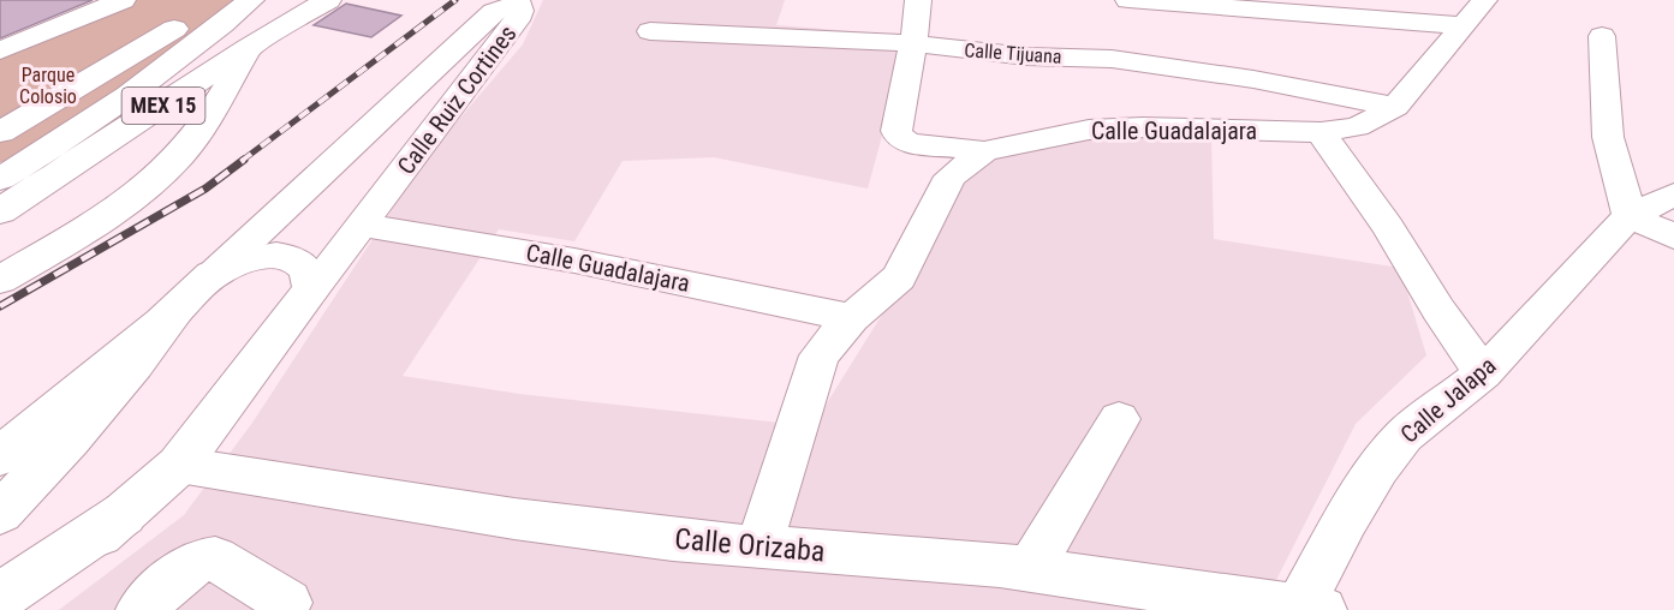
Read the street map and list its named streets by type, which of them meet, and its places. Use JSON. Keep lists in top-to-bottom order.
{
  "streets": {
    "main road": ["Calle Ruiz Cortines", "MEX 15"],
    "street": [
      "Calle Tijuana",
      "Calle Guadalajara",
      "Calle Jalapa",
      "Calle Orizaba"
    ]
  },
  "crossings": [
    ["Calle Tijuana", "Calle Guadalajara"],
    ["Calle Ruiz Cortines", "Calle Guadalajara"],
    ["Calle Ruiz Cortines", "Calle Orizaba"],
    ["Calle Guadalajara", "Calle Orizaba"],
    ["Calle Jalapa", "Calle Orizaba"]
  ],
  "parks": ["Parque Colosio"]
}
